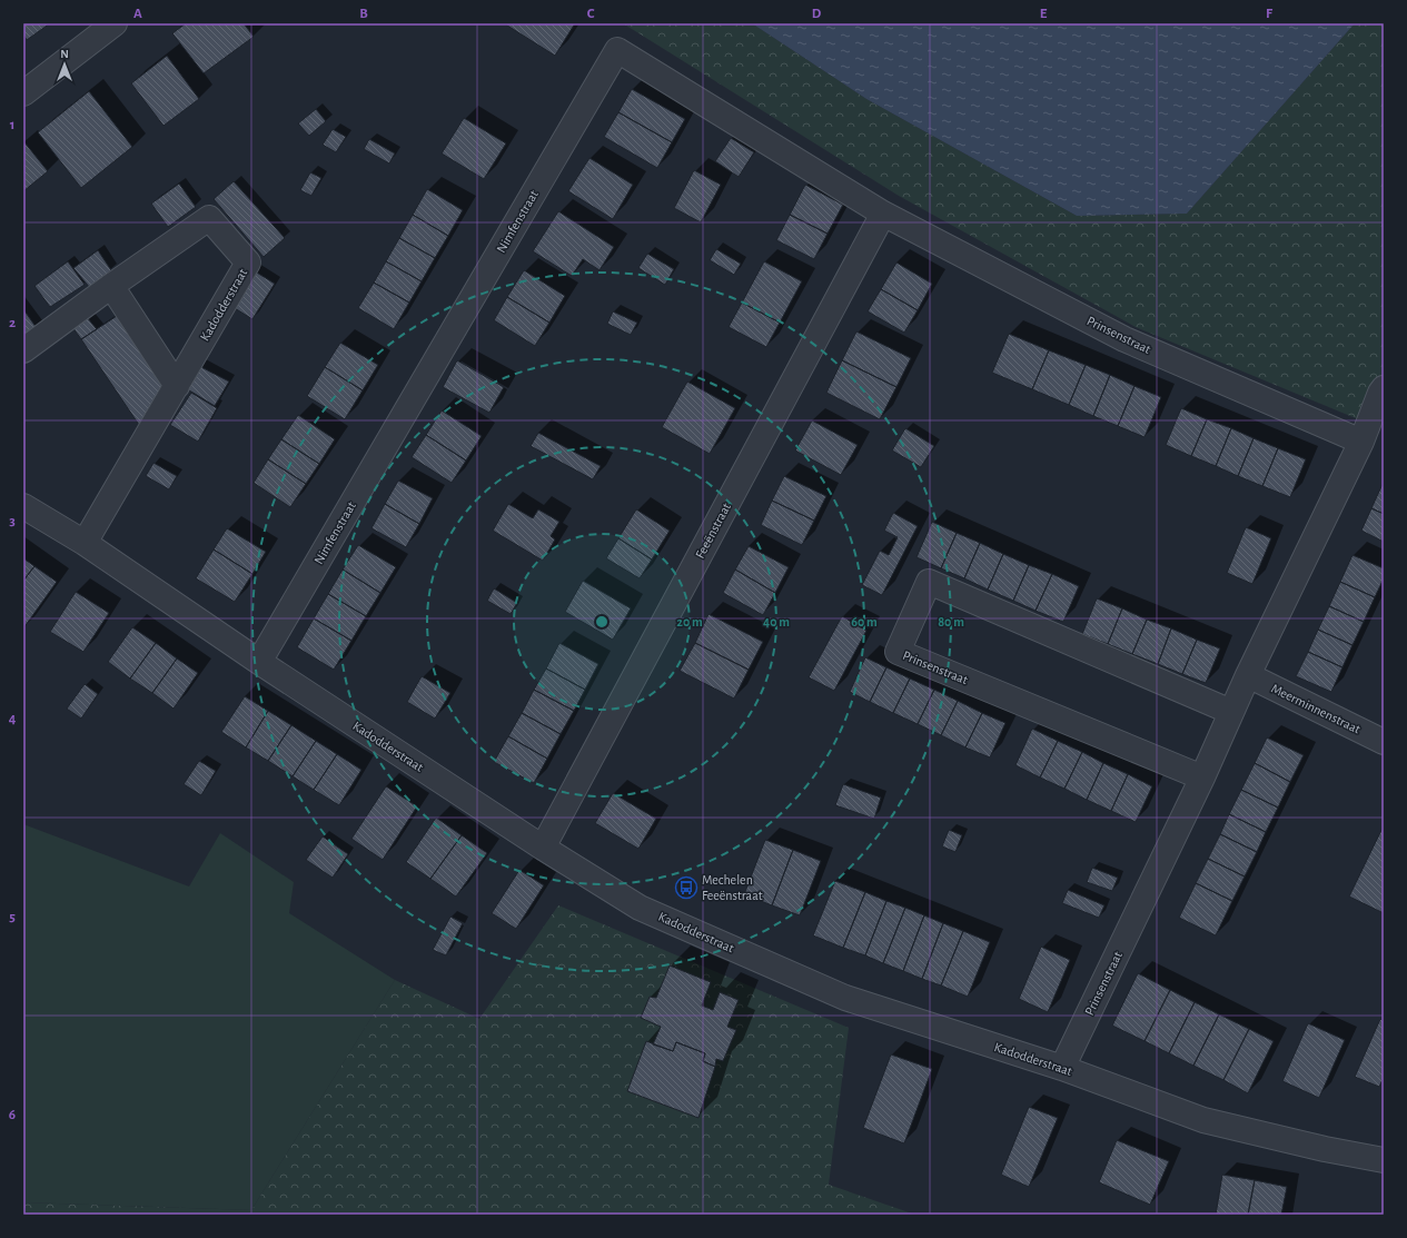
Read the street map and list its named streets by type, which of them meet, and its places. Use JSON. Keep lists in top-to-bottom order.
{
  "streets": {
    "street": [
      "Nimfenstraat",
      "Kadodderstraat",
      "Prinsenstraat",
      "Feeënstraat",
      "Meerminnenstraat"
    ]
  },
  "crossings": [
    ["Nimfenstraat", "Kadodderstraat"],
    ["Nimfenstraat", "Prinsenstraat"],
    ["Nimfenstraat", "Feeënstraat"],
    ["Kadodderstraat", "Prinsenstraat"],
    ["Kadodderstraat", "Feeënstraat"],
    ["Prinsenstraat", "Feeënstraat"],
    ["Prinsenstraat", "Meerminnenstraat"]
  ],
  "places": {
    "bus stop": ["Mechelen Feeënstraat"]
  },
  "north": "top",
  "grid": {
    "columns": [
      "A",
      "B",
      "C",
      "D",
      "E",
      "F"
    ],
    "rows": [
      "1",
      "2",
      "3",
      "4",
      "5",
      "6"
    ]
  },
  "rings": [
    "20 m",
    "40 m",
    "60 m",
    "80 m"
  ]
}
